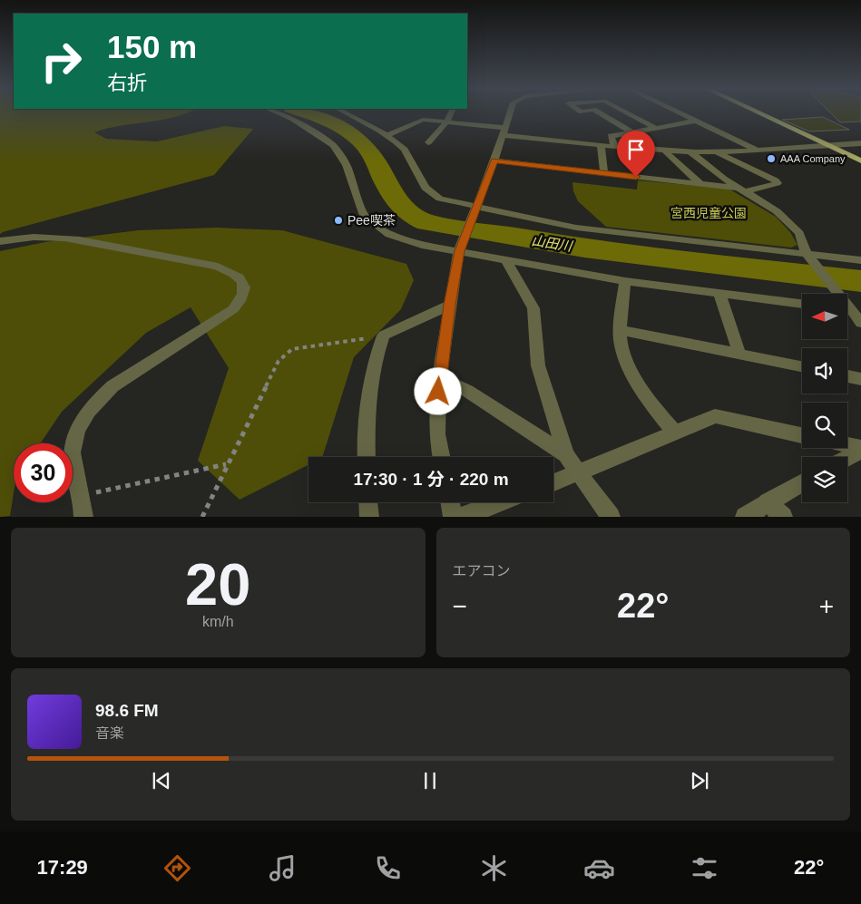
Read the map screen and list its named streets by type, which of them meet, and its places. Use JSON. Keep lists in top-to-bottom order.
{
  "water": ["山田川"],
  "parks": ["宮西児童公園"],
  "places": ["AAA Company", "Pee喫茶"],
  "north": "left",
  "page": {
    "turn": ["150 m", "右折"],
    "limit": "30",
    "trip": "17:30 · 1 分 · 220 m",
    "tile": [
      ["20", "km/h"],
      "エアコン"
    ],
    "heat": ["−", "22°", "+"],
    "song": ["98.6 FM", "音楽"],
    "tabs": ["17:29", "22°"]
  }
}
